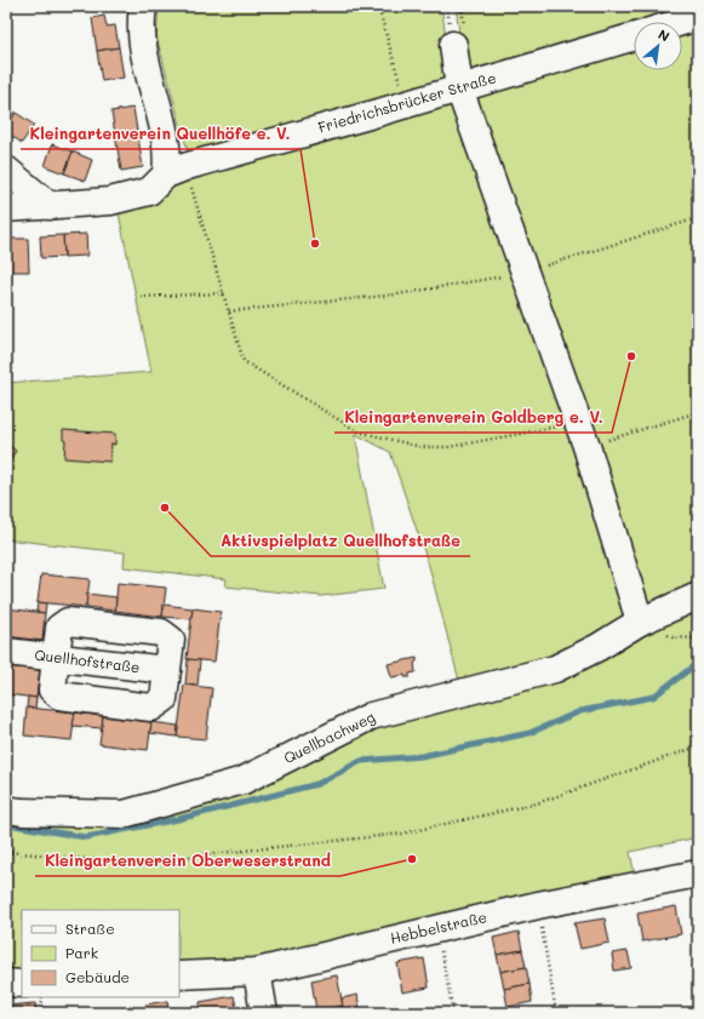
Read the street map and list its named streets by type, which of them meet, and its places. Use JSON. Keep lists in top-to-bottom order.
{
  "streets": {
    "street": [
      "Friedrichsbrücker Straße",
      "Quellhofstraße",
      "Quellbachweg",
      "Hebbelstraße"
    ]
  },
  "places": [
    "Kleingartenverein Quellhöfe e. V.",
    "Kleingartenverein Goldberg e. V.",
    "Aktivspielplatz Quellhofstraße",
    "Kleingartenverein Oberweserstrand"
  ],
  "legend": ["Straße", "Park", "Gebäude"],
  "north": "top right"
}
